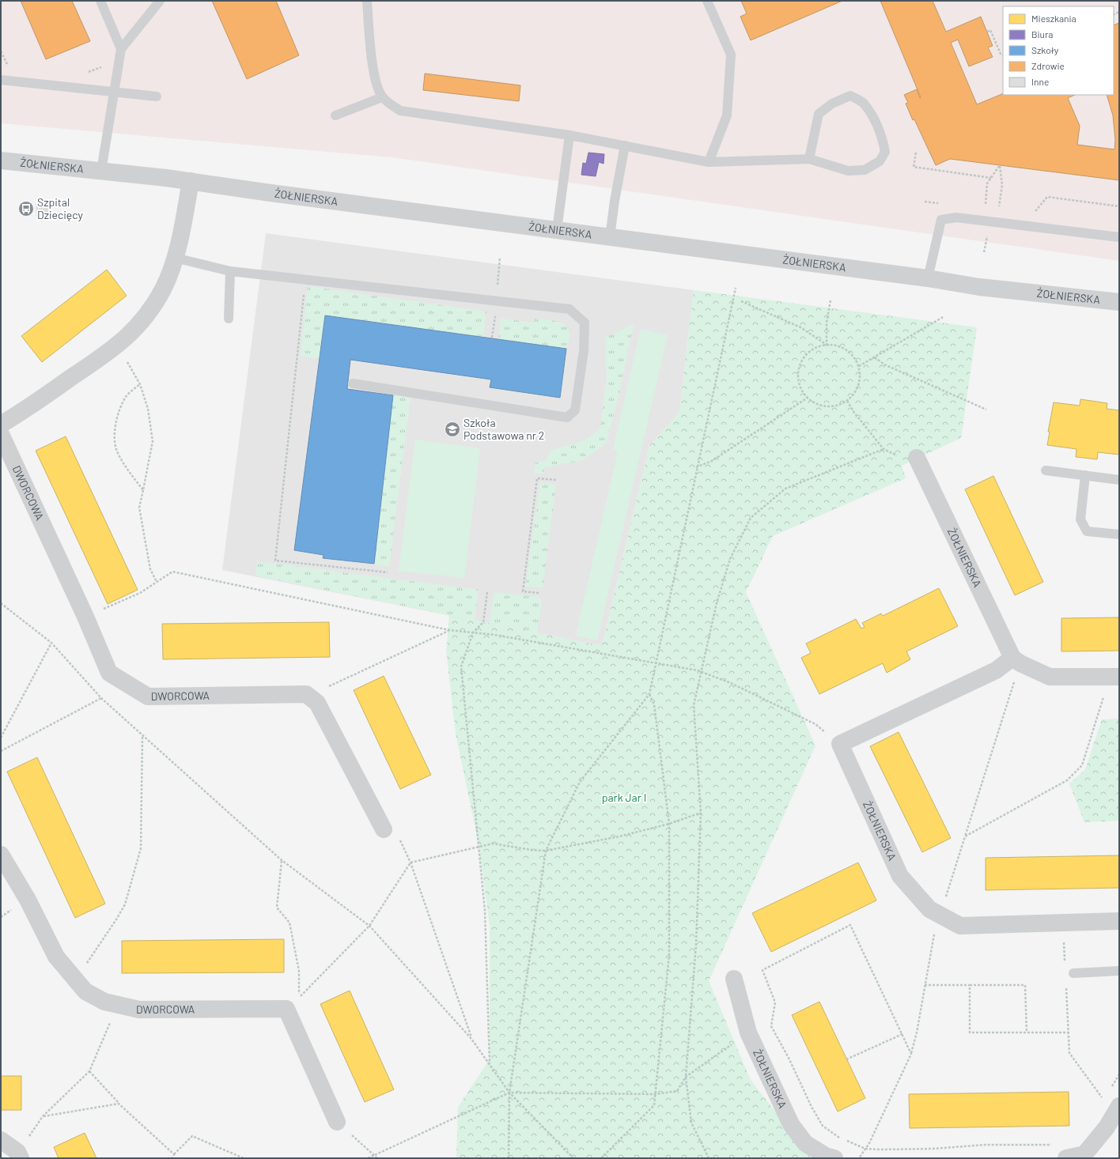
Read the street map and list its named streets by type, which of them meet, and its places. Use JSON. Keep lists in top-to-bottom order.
{
  "streets": {
    "street": ["ŻOŁNIERSKA", "DWORCOWA"]
  },
  "parks": ["park Jar I"],
  "places": {
    "bus stop": ["Szpital Dziecięcy"],
    "school or university": ["Szkoła Podstawowa nr 2"]
  },
  "legend": [
    "Mieszkania",
    "Biura",
    "Szkoły",
    "Zdrowie",
    "Inne"
  ]
}
